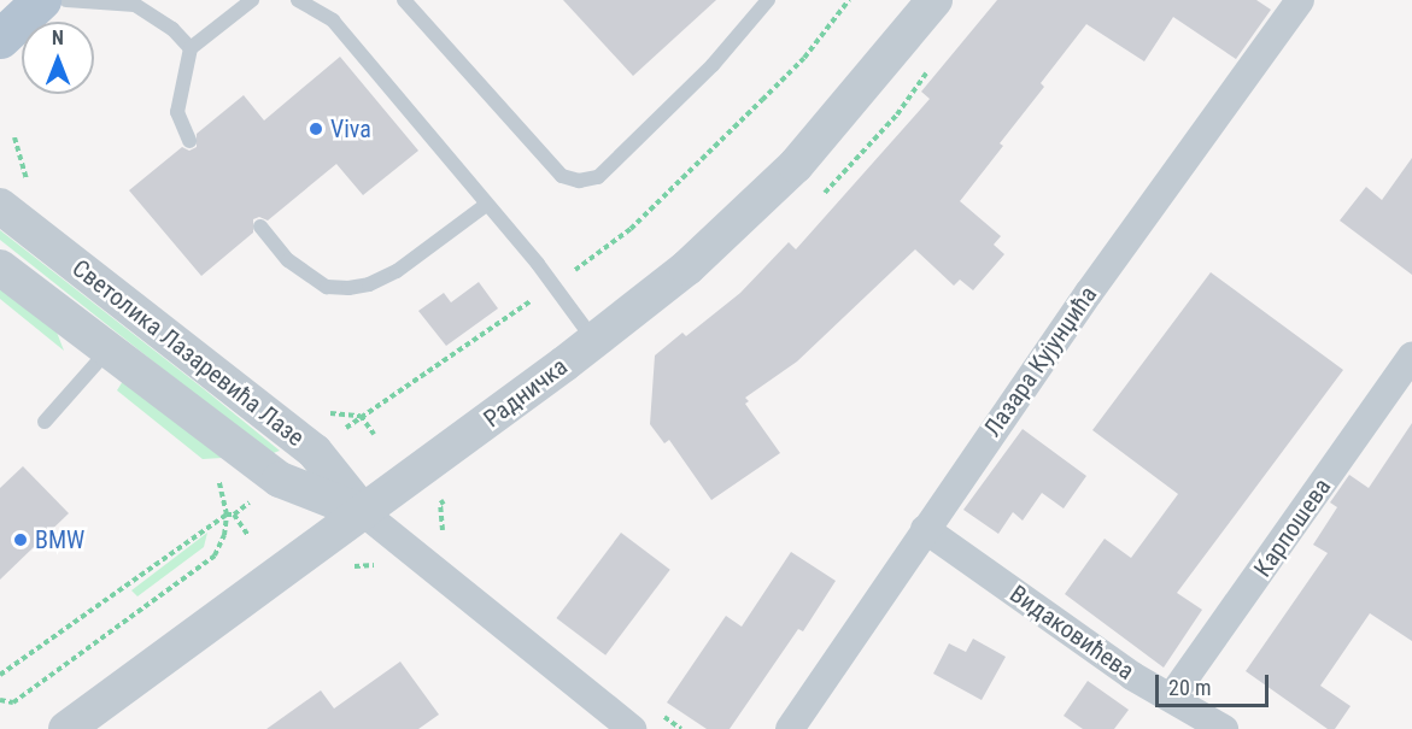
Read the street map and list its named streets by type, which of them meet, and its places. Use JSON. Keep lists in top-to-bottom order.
{
  "streets": {
    "street": [
      "Светолика Лазаревића Лазе",
      "Лазара Кујунџића",
      "Радничка",
      "Карпошева",
      "Видаковићева"
    ]
  },
  "crossings": [
    ["Светолика Лазаревића Лазе", "Радничка"],
    ["Лазара Кујунџића", "Видаковићева"],
    ["Карпошева", "Видаковићева"]
  ],
  "places": ["Viva", "BMW"],
  "scale_bar": "20 m",
  "north": "top"
}
